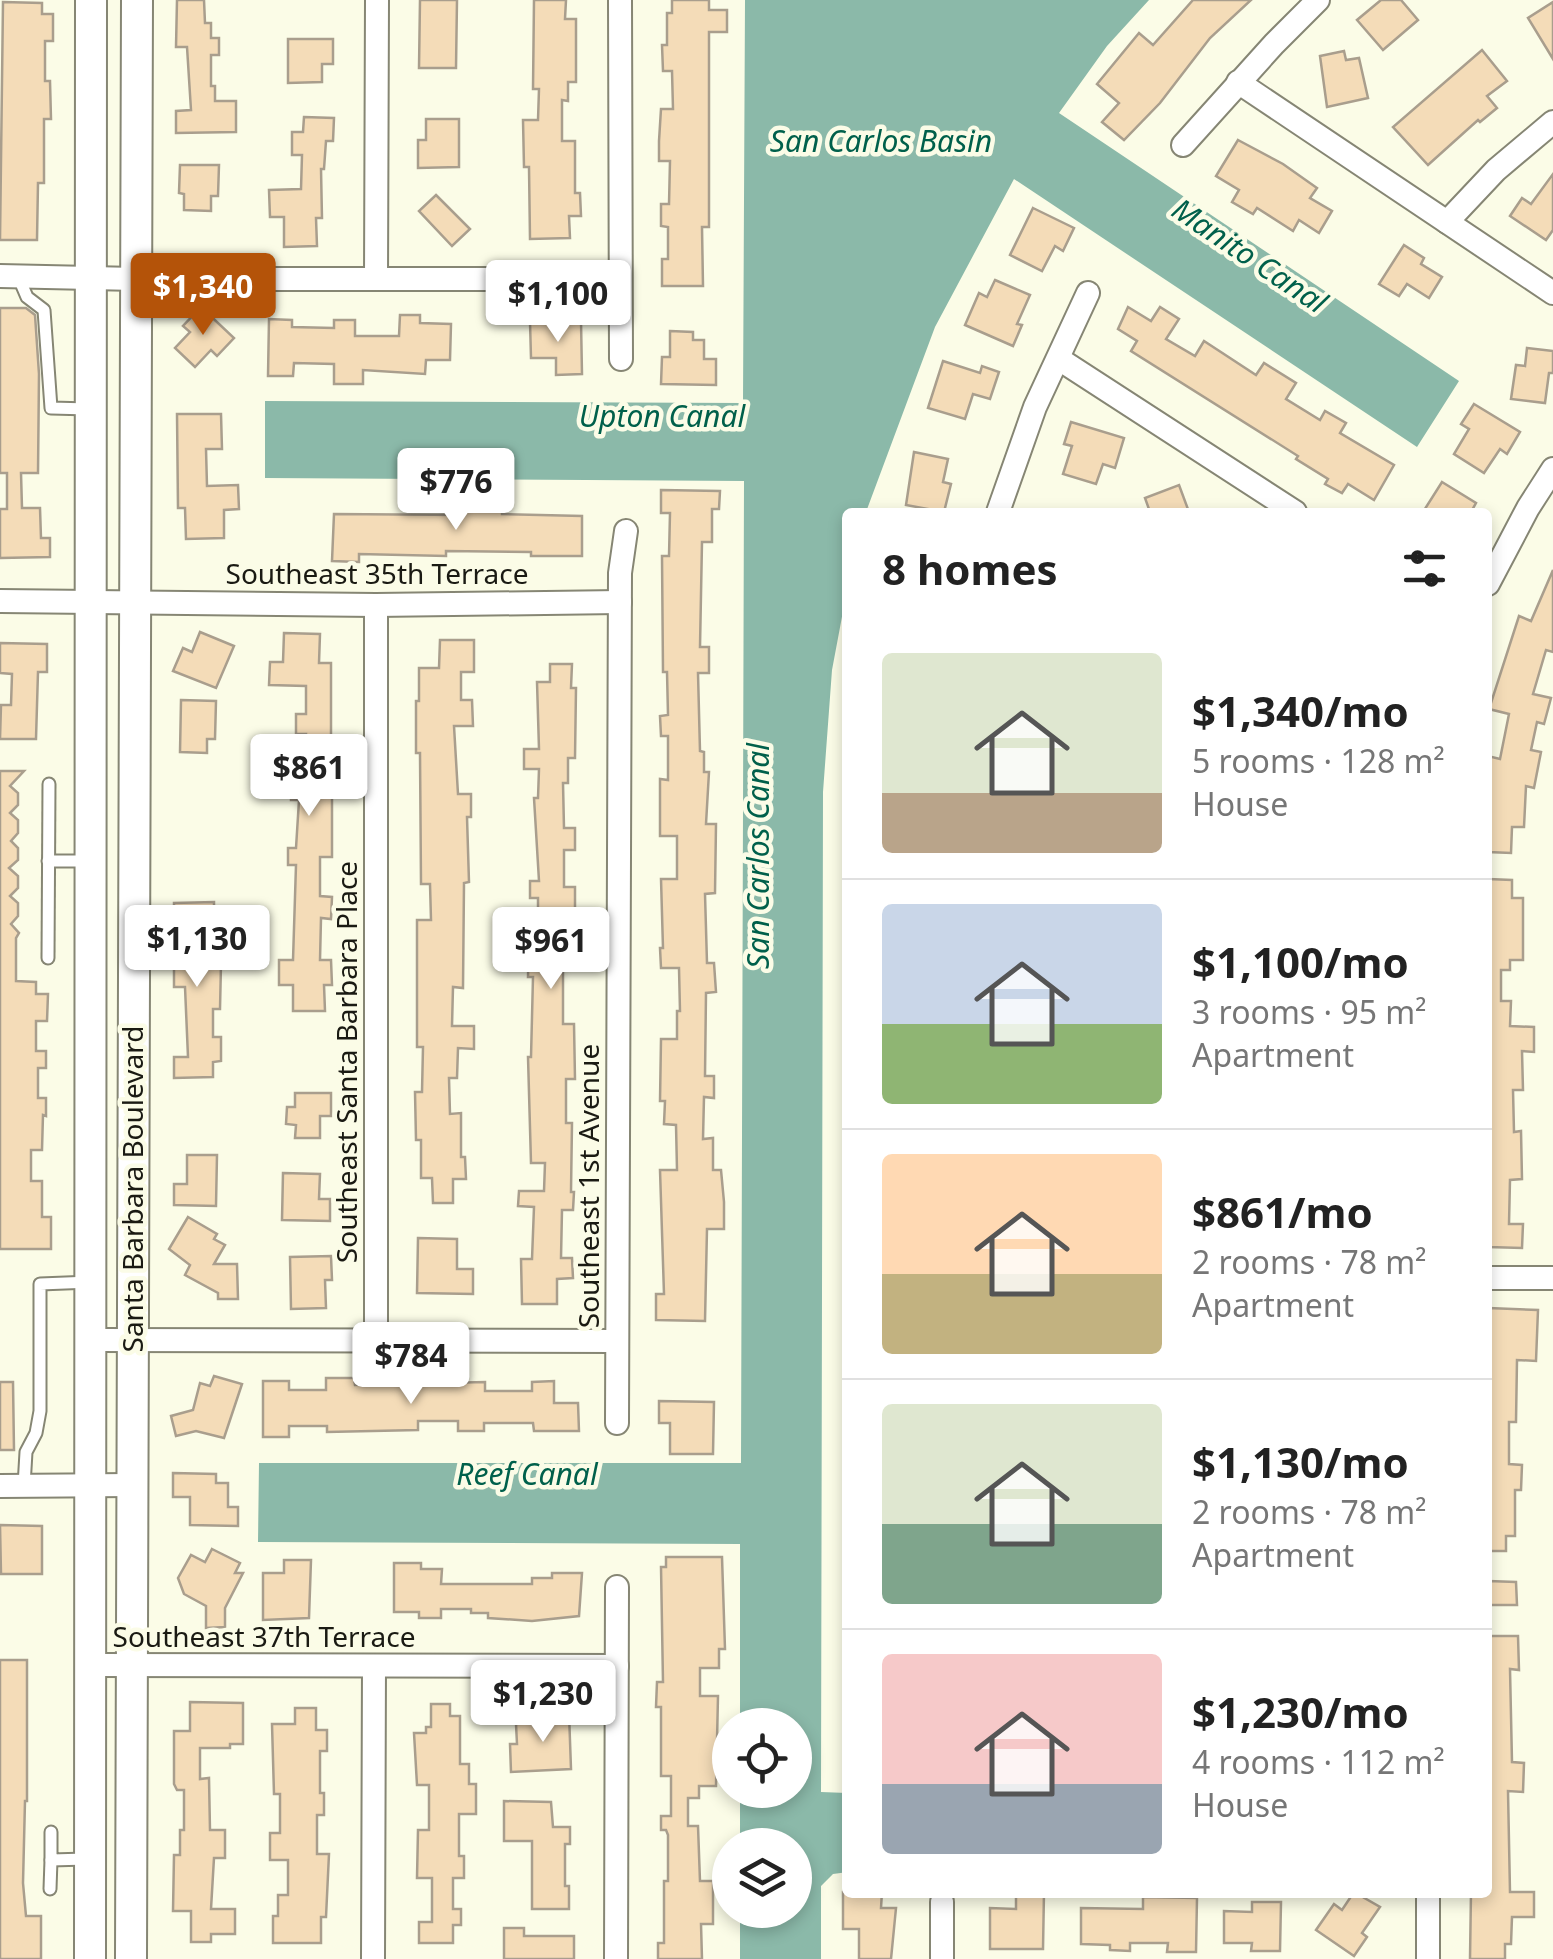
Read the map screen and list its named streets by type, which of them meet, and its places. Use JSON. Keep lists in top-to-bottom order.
{
  "streets": {
    "main road": ["Santa Barbara Boulevard"],
    "street": [
      "Southeast 35th Terrace",
      "Southeast Santa Barbara Place",
      "Southeast 1st Avenue",
      "Southeast 37th Terrace"
    ]
  },
  "crossings": [
    ["Southeast 35th Terrace", "Southeast Santa Barbara Place"],
    ["Southeast 35th Terrace", "Southeast 1st Avenue"],
    ["Southeast 35th Terrace", "Santa Barbara Boulevard"],
    ["Santa Barbara Boulevard", "Southeast 37th Terrace"]
  ],
  "water": [
    "San Carlos Basin",
    "Manito Canal",
    "Upton Canal",
    "San Carlos Canal",
    "Reef Canal"
  ],
  "page": {
    "price": [
      "$1,340",
      "$1,100",
      "$776",
      "$861",
      "$1,130",
      "$961",
      "$784",
      "$1,230"
    ],
    "heading": "8 homes",
    "list": [
      {
        "name": "$1,340/mo",
        "note": "5 rooms · 128 m² · House"
      },
      {
        "name": "$1,100/mo",
        "note": "3 rooms · 95 m² · Apartment"
      },
      {
        "name": "$861/mo",
        "note": "2 rooms · 78 m² · Apartment"
      },
      {
        "name": "$1,130/mo",
        "note": "2 rooms · 78 m² · Apartment"
      },
      {
        "name": "$1,230/mo",
        "note": "4 rooms · 112 m² · House"
      }
    ]
  }
}
